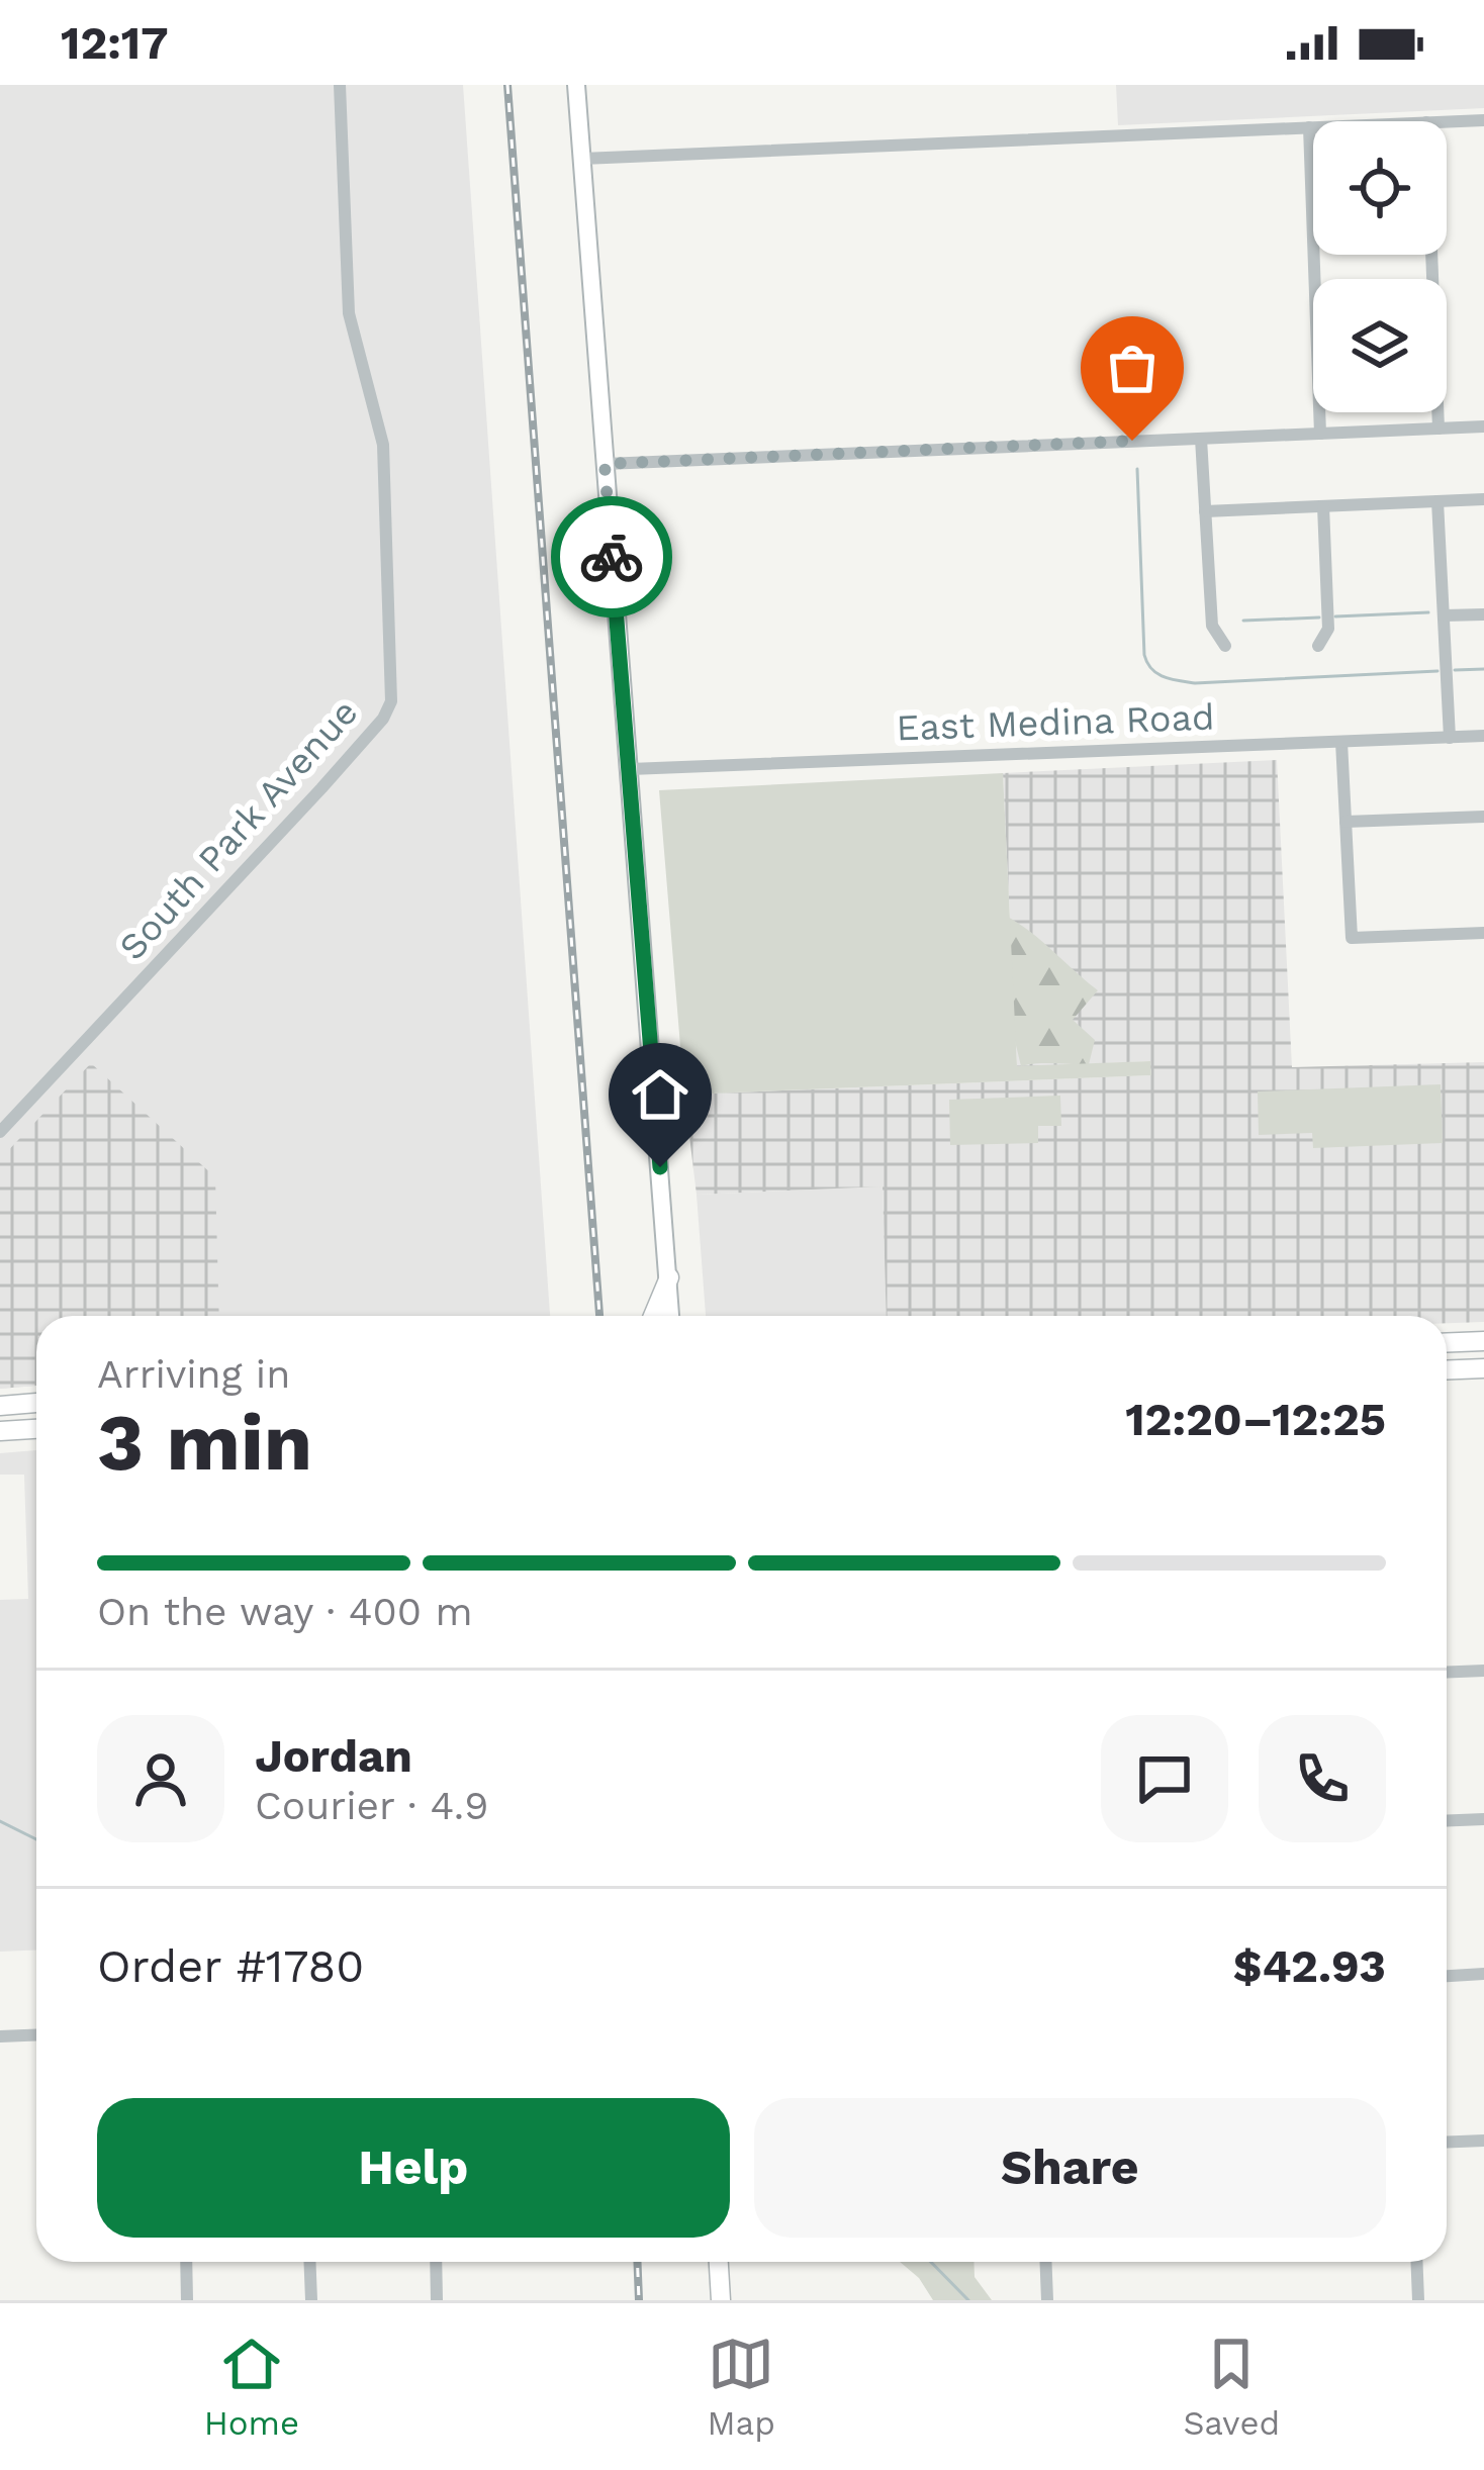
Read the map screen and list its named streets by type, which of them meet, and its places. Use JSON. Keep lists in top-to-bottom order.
{
  "streets": {
    "street": ["East Medina Road", "South Park Avenue"]
  },
  "page": {
    "status": "12:17",
    "heading": ["3 min", "Arriving in", "12:20–12:25"],
    "panel": [
      "Jordan",
      "Courier · 4.9",
      "Order #1780",
      "$42.93"
    ],
    "bar": "On the way · 400 m",
    "buttons": ["Help", "Share"],
    "tabs": ["Home", "Map", "Saved"]
  }
}
